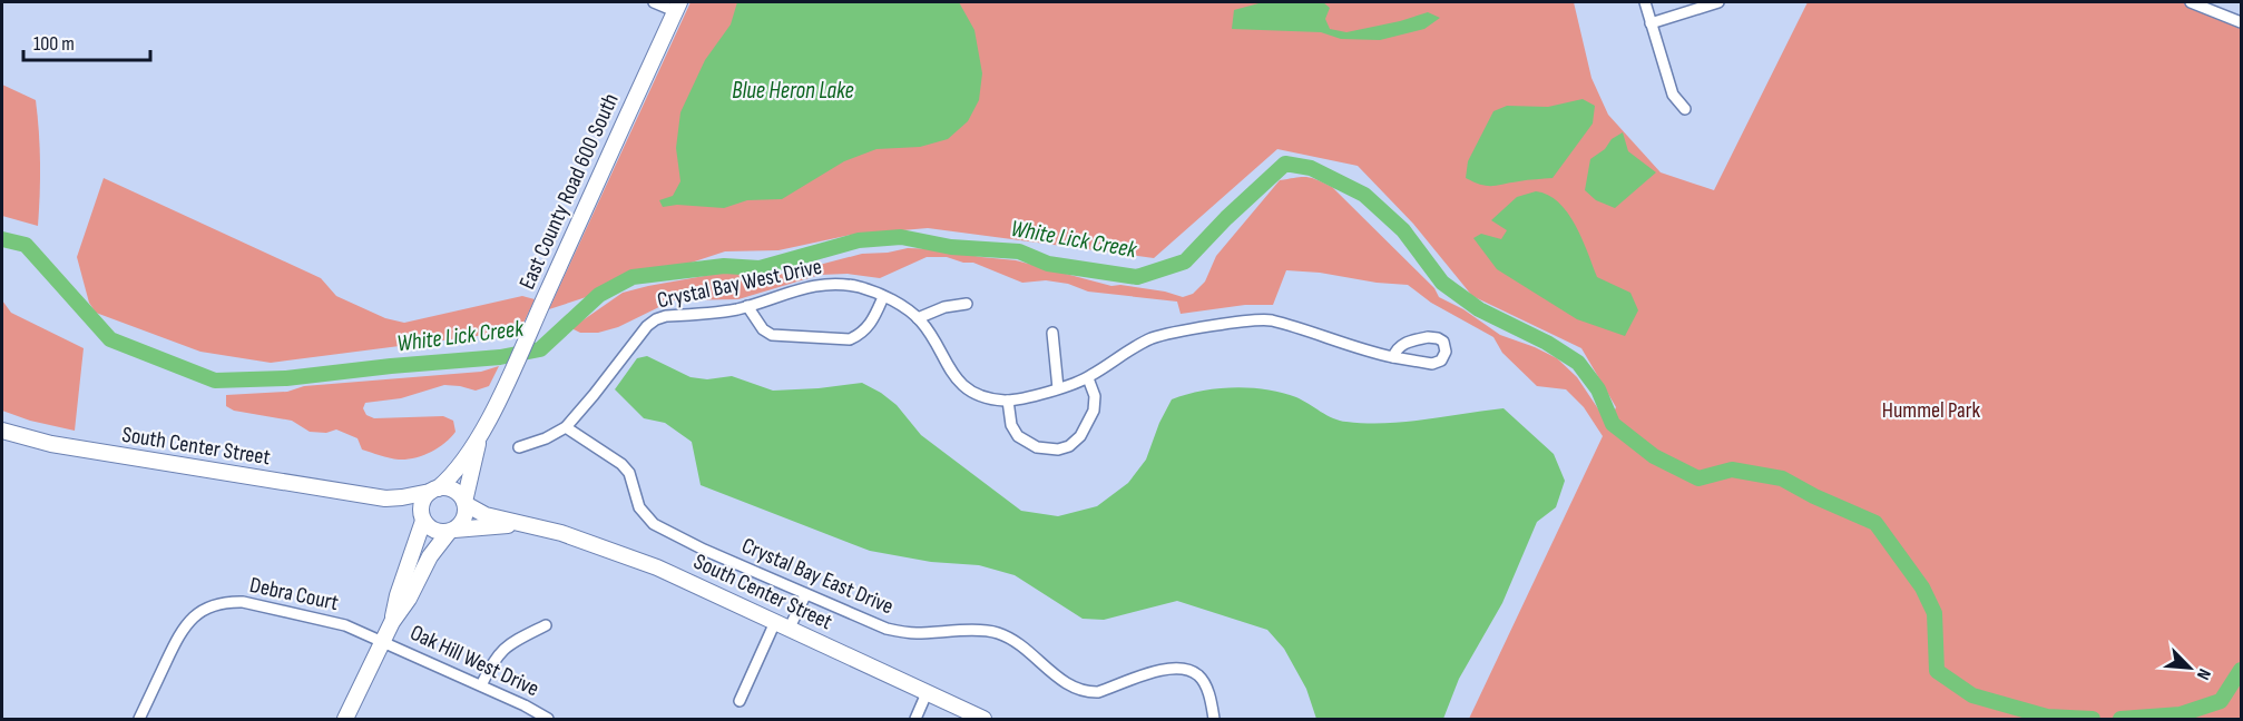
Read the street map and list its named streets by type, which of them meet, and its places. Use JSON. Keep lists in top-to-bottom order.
{
  "streets": {
    "main road": ["East County Road 600 South", "South Center Street"],
    "street": [
      "Crystal Bay West Drive",
      "Crystal Bay East Drive",
      "Debra Court",
      "Oak Hill West Drive"
    ]
  },
  "crossings": [
    ["East County Road 600 South", "South Center Street"],
    ["Crystal Bay West Drive", "Crystal Bay East Drive"],
    ["Debra Court", "Oak Hill West Drive"]
  ],
  "water": ["Blue Heron Lake", "White Lick Creek"],
  "parks": ["Hummel Park"],
  "scale_bar": "100 m",
  "north": "bottom right"
}
